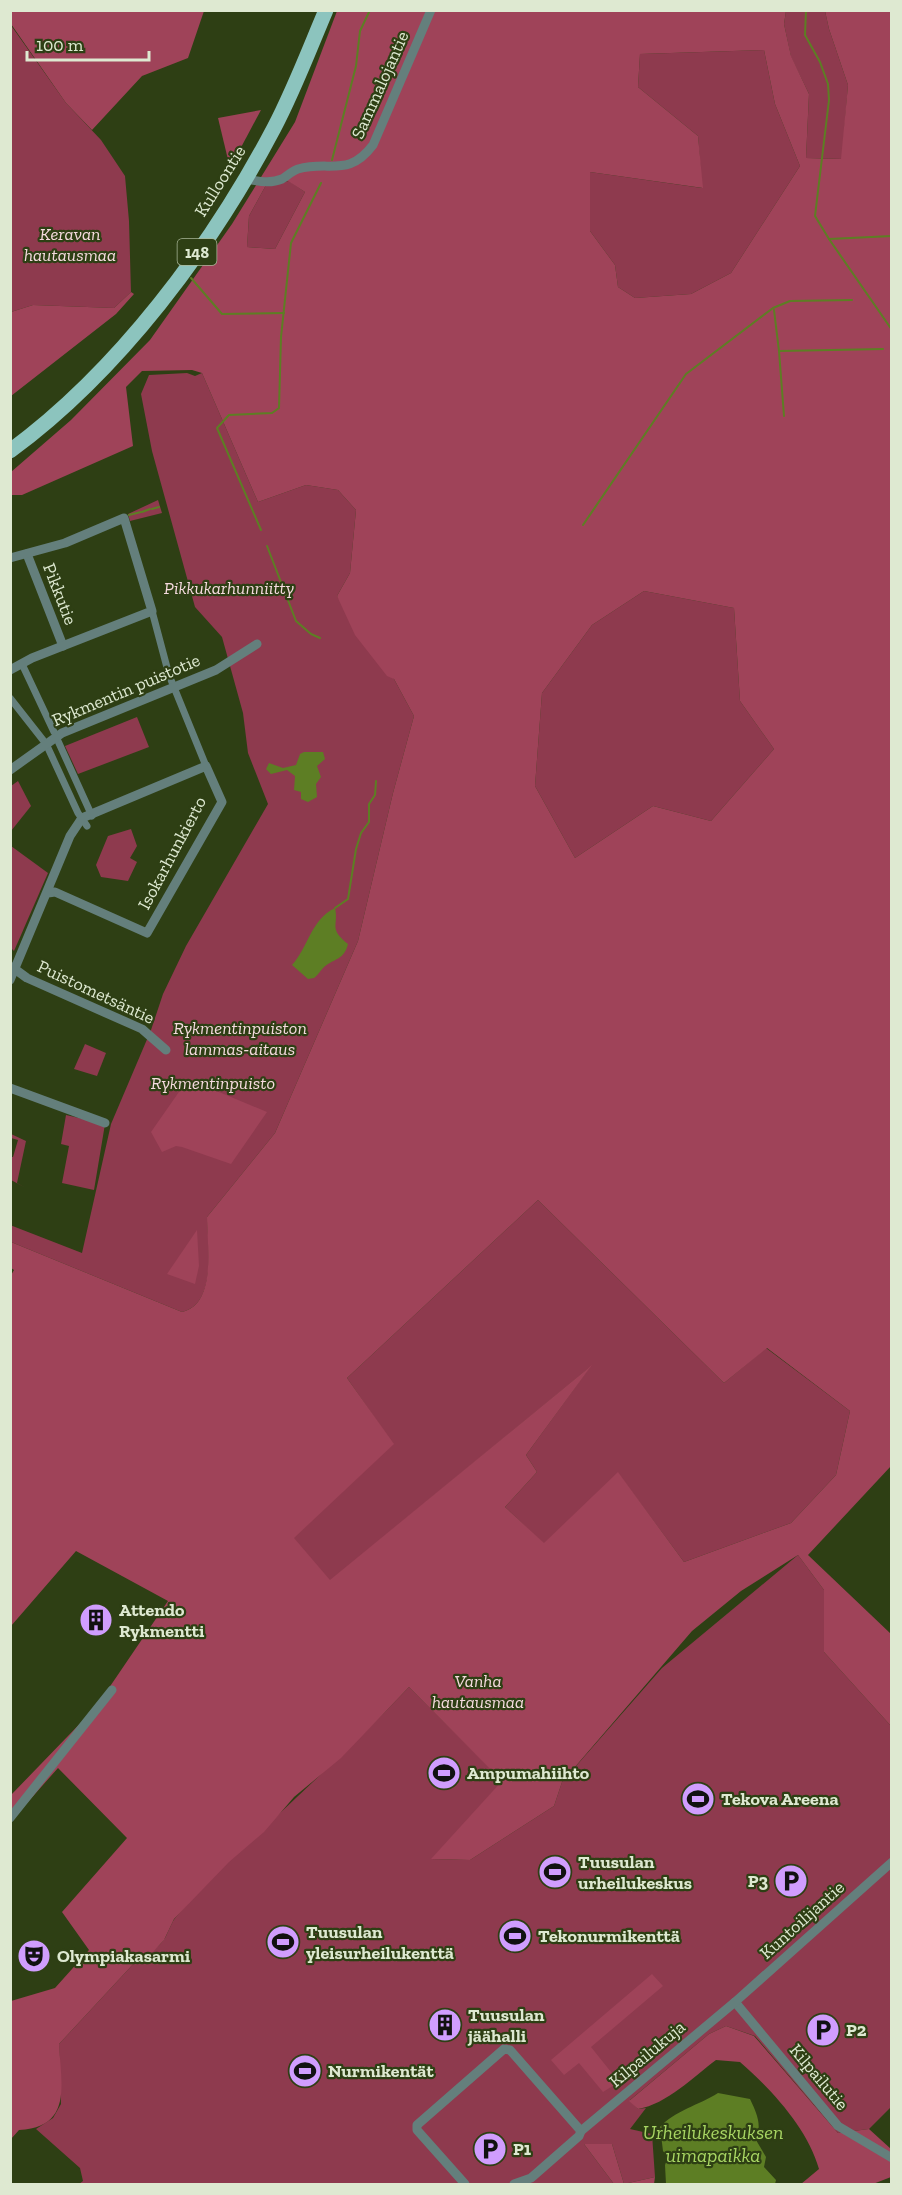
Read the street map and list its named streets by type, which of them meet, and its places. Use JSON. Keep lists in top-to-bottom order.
{
  "streets": {
    "main road": ["Kulloontie", "148"],
    "street": [
      "Sammalojantie",
      "Pikkutie",
      "Rykmentin puistotie",
      "Isokarhunkierto",
      "Puistometsäntie",
      "Kuntoilijantie",
      "Kilpailukuja",
      "Kilpailutie"
    ]
  },
  "crossings": [
    ["Sammalojantie", "Kulloontie"],
    ["Kuntoilijantie", "Kilpailukuja"],
    ["Kuntoilijantie", "Kilpailutie"],
    ["Kilpailukuja", "Kilpailutie"]
  ],
  "water": ["Urheilukeskuksen uimapaikka"],
  "parks": [
    "Keravan hautausmaa",
    "Pikkukarhunniitty",
    "Rykmentinpuiston lammas-aitaus",
    "Rykmentinpuisto",
    "Vanha hautausmaa"
  ],
  "places": {
    "building": ["Attendo Rykmentti", "Tuusulan jäähalli"],
    "sports": [
      "Ampumahiihto",
      "Tekova Areena",
      "Tuusulan urheilukeskus",
      "Tekonurmikenttä",
      "Tuusulan yleisurheilukenttä",
      "Nurmikentät"
    ],
    "parking": ["P3", "P2", "P1"],
    "theatre": ["Olympiakasarmi"]
  },
  "scale_bar": "100 m"
}
